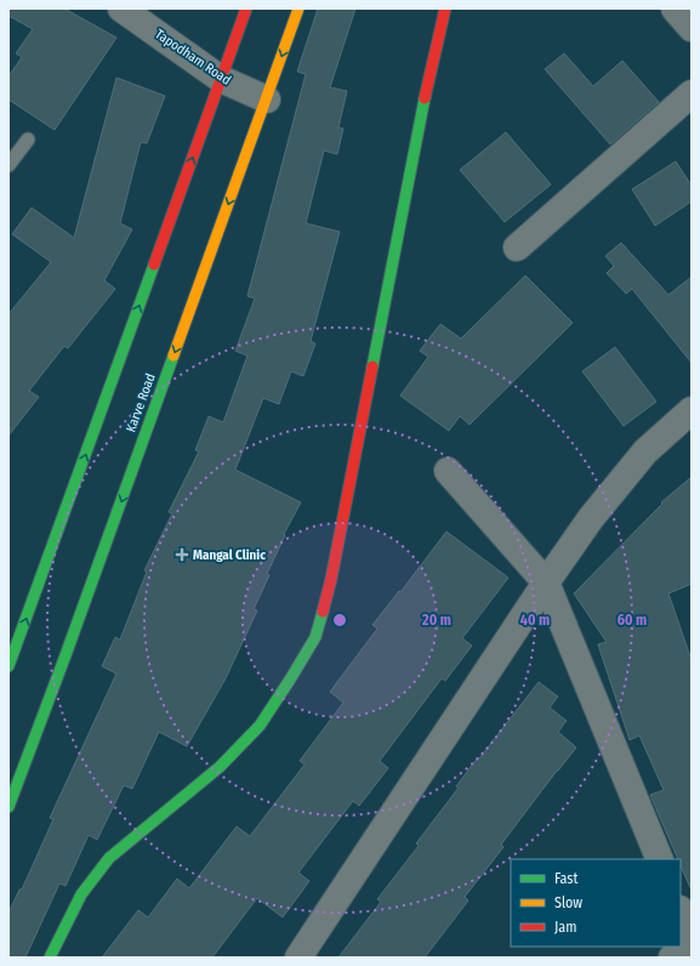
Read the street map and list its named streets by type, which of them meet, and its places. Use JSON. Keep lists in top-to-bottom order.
{
  "streets": {
    "main road": ["Karve Road"],
    "street": ["Tapodham Road"]
  },
  "crossings": [
    ["Tapodham Road", "Karve Road"]
  ],
  "places": {
    "health": ["Mangal Clinic"]
  },
  "legend": ["Fast", "Slow", "Jam"],
  "rings": ["20 m", "40 m", "60 m"]
}
